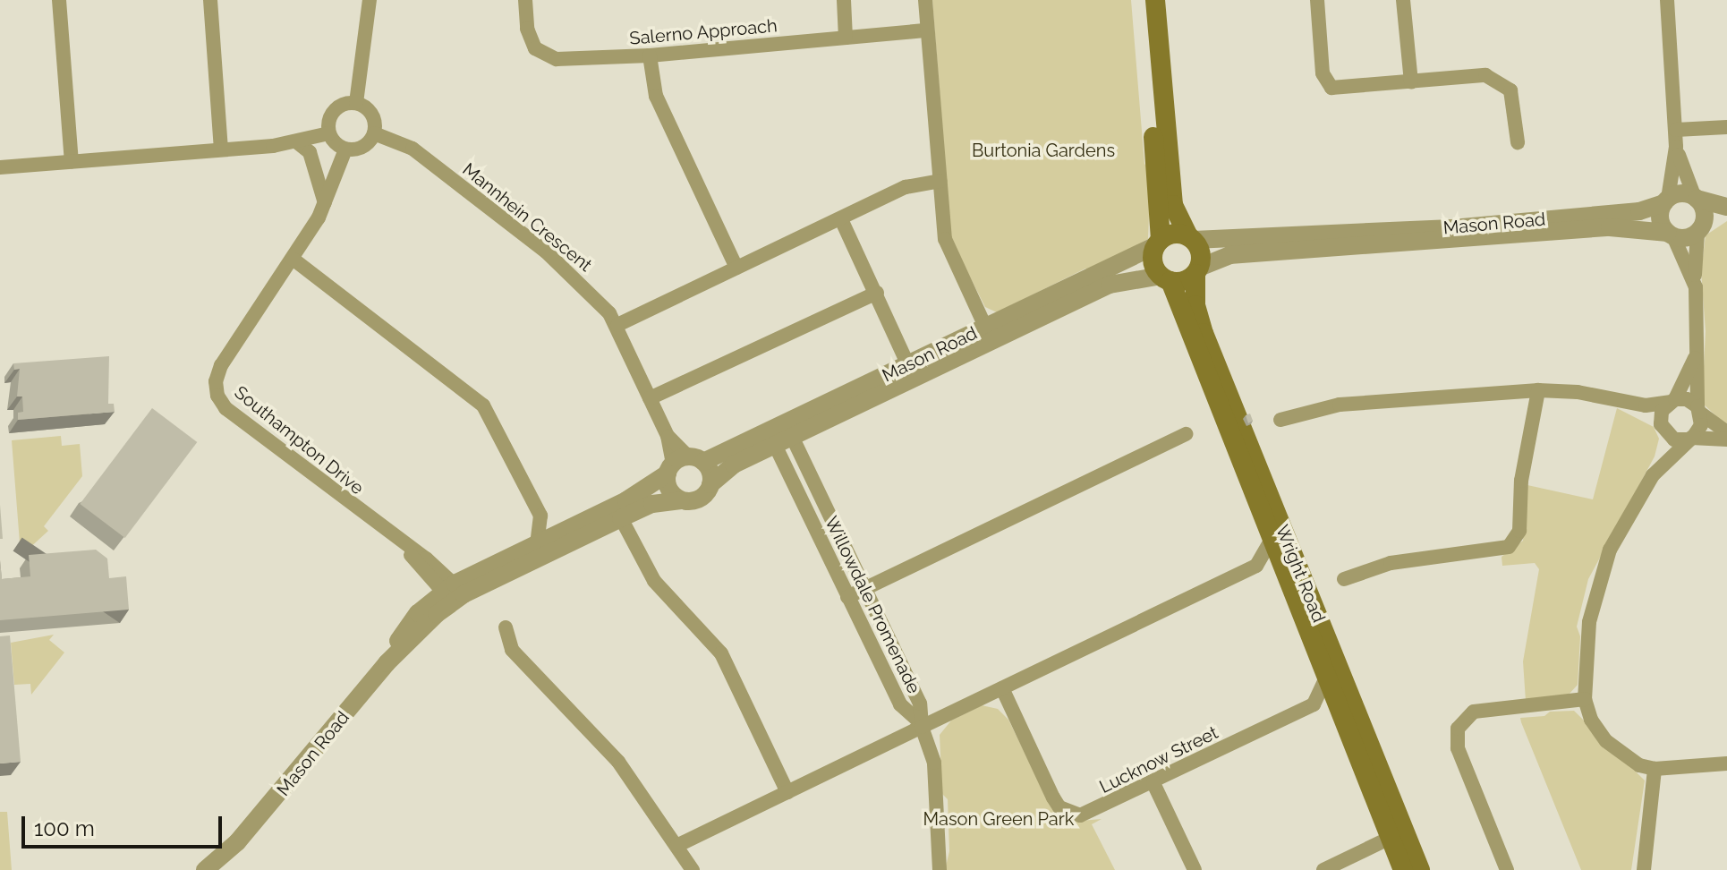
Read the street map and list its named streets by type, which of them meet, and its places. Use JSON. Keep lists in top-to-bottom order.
{
  "streets": {
    "main road": ["Wright Road"],
    "street": [
      "Salerno Approach",
      "Mannhein Crescent",
      "Mason Road",
      "Southampton Drive",
      "Willowdale Promenade",
      "Lucknow Street"
    ]
  },
  "crossings": [
    ["Mannhein Crescent", "Mason Road"],
    ["Mannhein Crescent", "Southampton Drive"],
    ["Mason Road", "Southampton Drive"],
    ["Mason Road", "Wright Road"],
    ["Mason Road", "Willowdale Promenade"]
  ],
  "parks": ["Burtonia Gardens", "Mason Green Park"],
  "scale_bar": "100 m"
}
